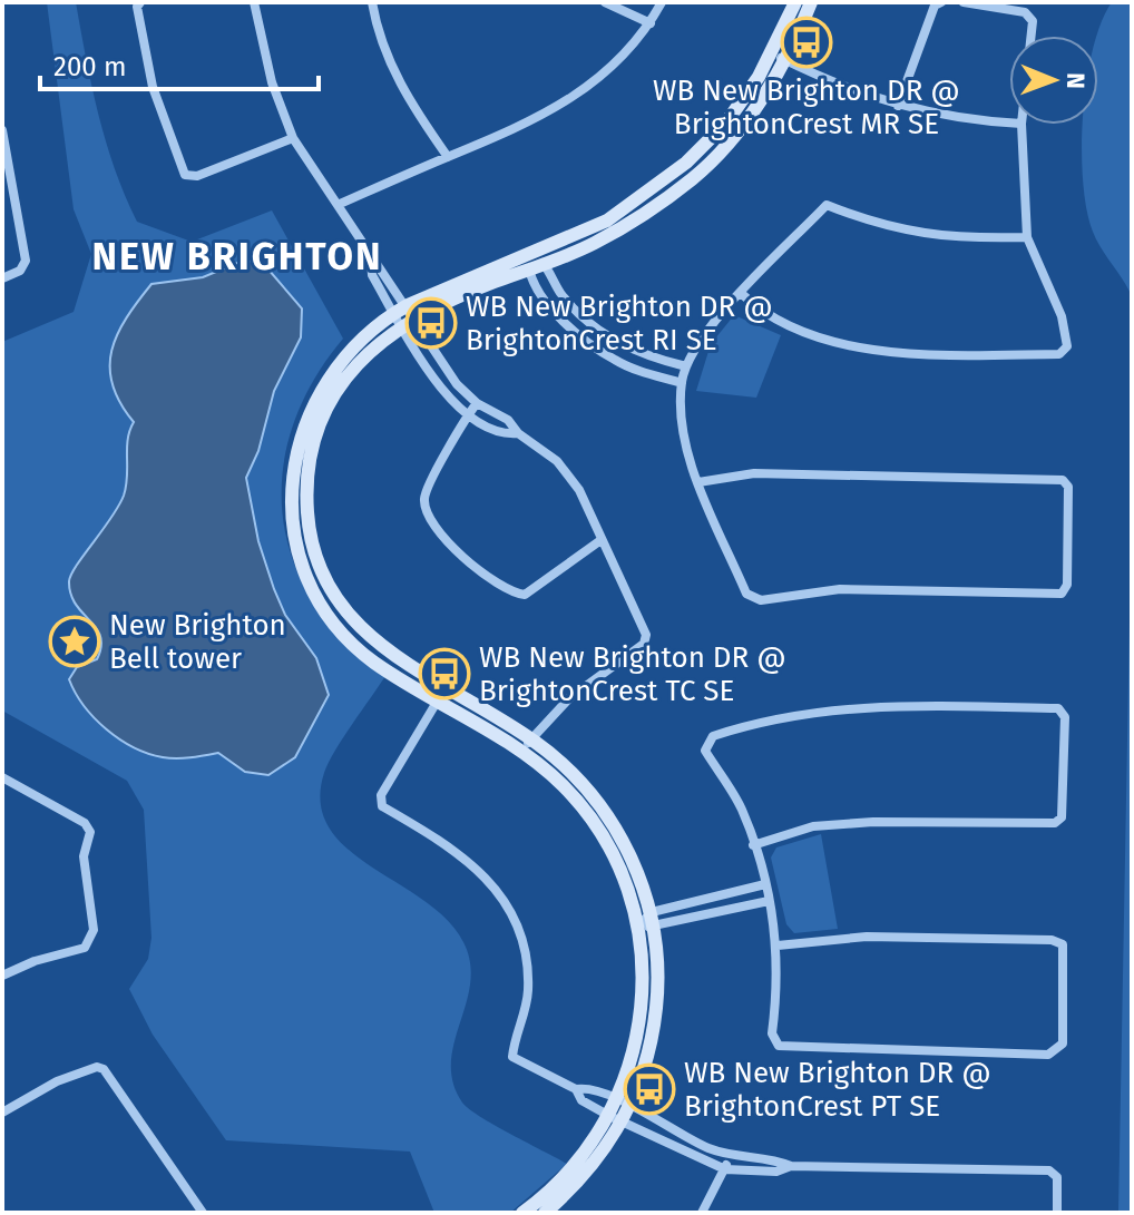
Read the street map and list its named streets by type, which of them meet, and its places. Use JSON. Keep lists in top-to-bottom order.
{
  "districts": ["NEW BRIGHTON"],
  "places": {
    "bus stop": [
      "WB New Brighton DR @ BrightonCrest MR SE",
      "WB New Brighton DR @ BrightonCrest RI SE",
      "WB New Brighton DR @ BrightonCrest TC SE",
      "WB New Brighton DR @ BrightonCrest PT SE"
    ],
    "place": ["New Brighton Bell tower"]
  },
  "scale_bar": "200 m",
  "north": "right"
}
